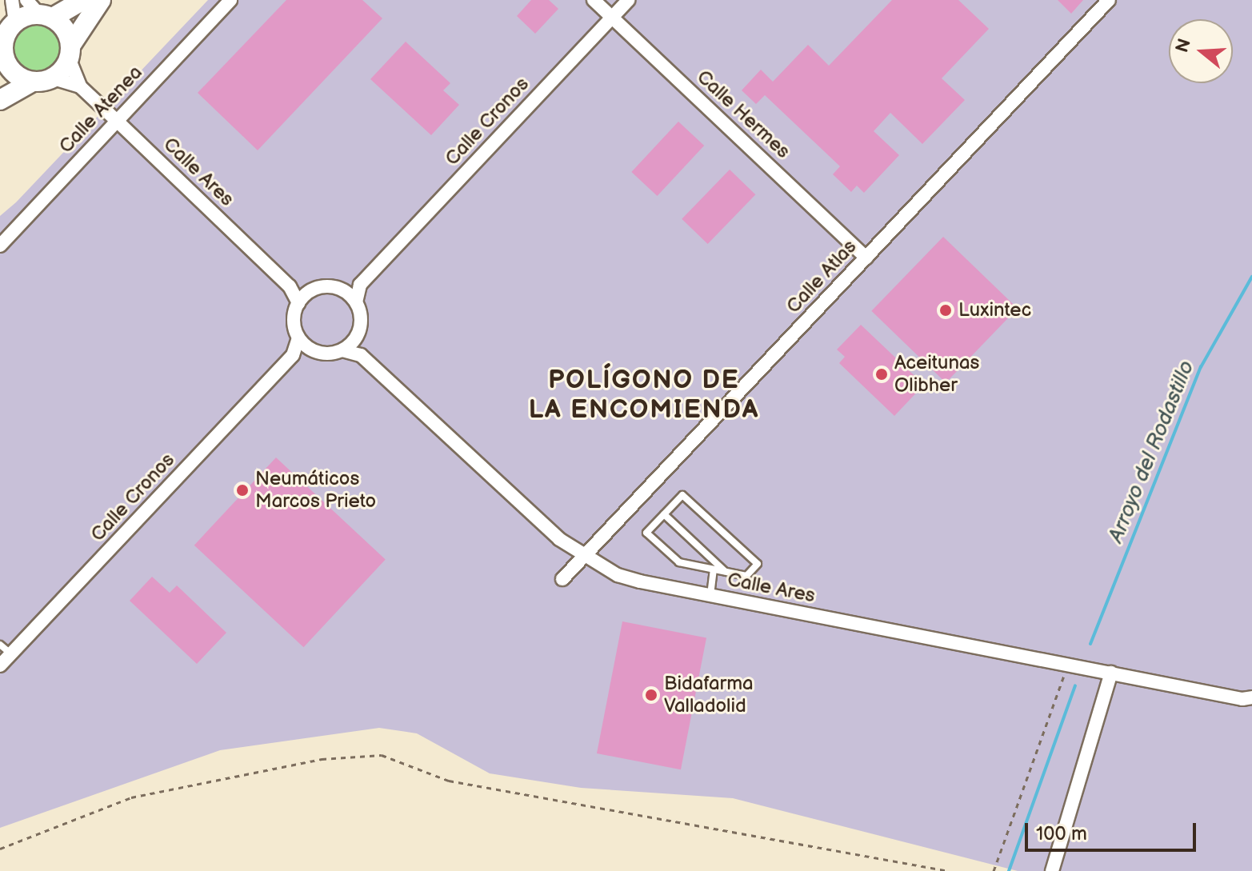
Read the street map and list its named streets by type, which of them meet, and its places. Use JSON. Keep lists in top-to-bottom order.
{
  "streets": {
    "street": [
      "Calle Atenea",
      "Calle Hermes",
      "Calle Cronos",
      "Calle Ares",
      "Calle Atlas"
    ]
  },
  "crossings": [
    ["Calle Atenea", "Calle Ares"],
    ["Calle Hermes", "Calle Cronos"],
    ["Calle Hermes", "Calle Atlas"],
    ["Calle Cronos", "Calle Ares"],
    ["Calle Ares", "Calle Atlas"]
  ],
  "districts": ["POLÍGONO DE LA ENCOMIENDA"],
  "water": ["Arroyo del Rodastillo"],
  "places": [
    "Luxintec",
    "Aceitunas Olibher",
    "Neumáticos Marcos Prieto",
    "Bidafarma Valladolid"
  ],
  "scale_bar": "100 m",
  "north": "left"
}
